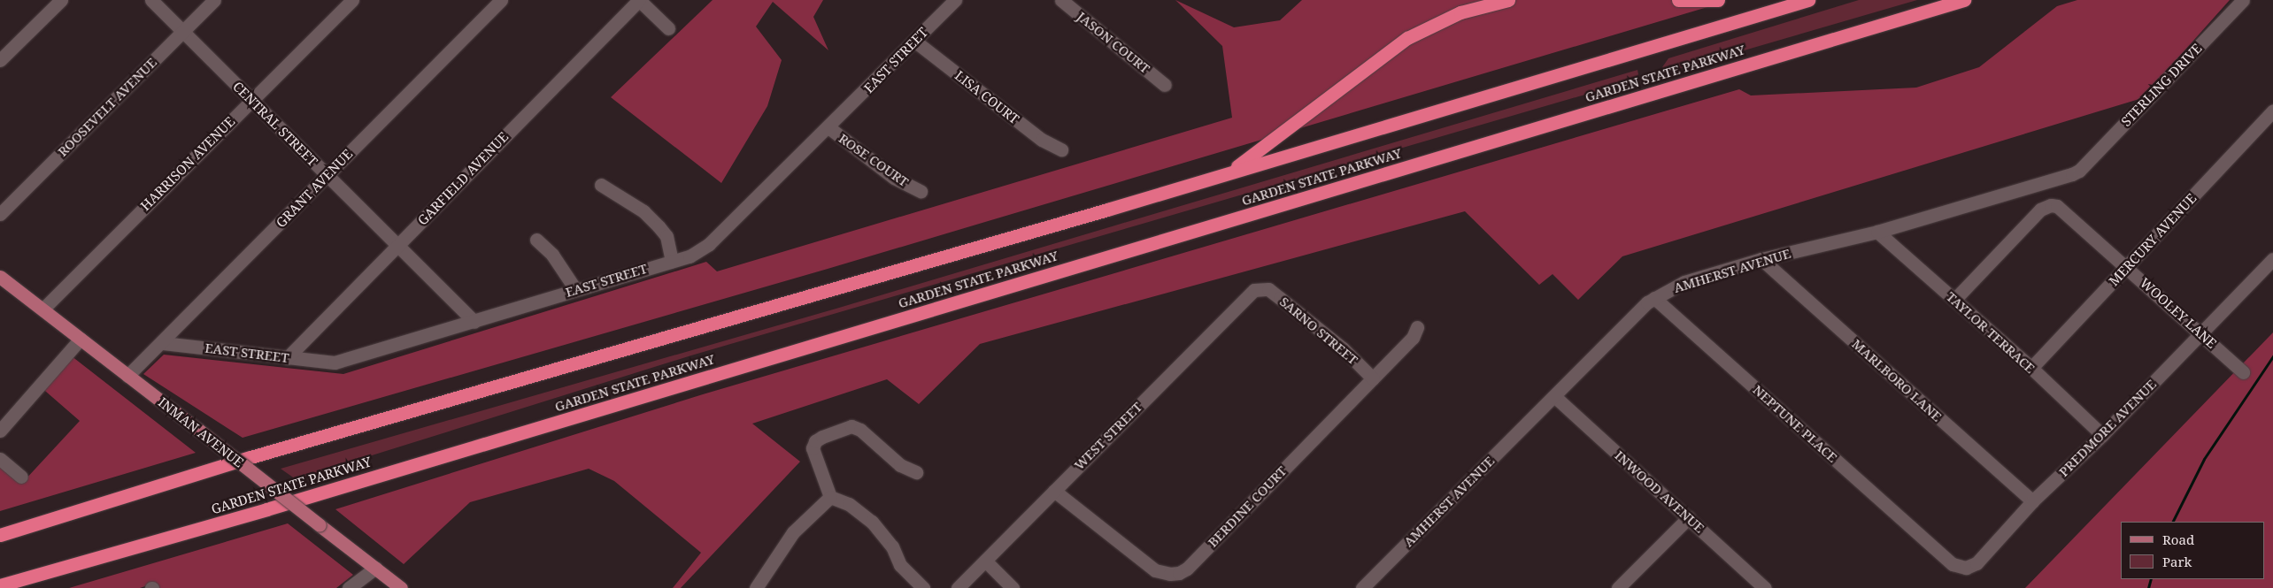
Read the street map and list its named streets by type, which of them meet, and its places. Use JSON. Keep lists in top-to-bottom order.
{
  "streets": {
    "highway": ["GARDEN STATE PARKWAY"],
    "main road": ["INMAN AVENUE"],
    "street": [
      "JASON COURT",
      "EAST STREET",
      "STERLING DRIVE",
      "LISA COURT",
      "ROOSEVELT AVENUE",
      "CENTRAL STREET",
      "ROSE COURT",
      "HARRISON AVENUE",
      "GARFIELD AVENUE",
      "GRANT AVENUE",
      "MERCURY AVENUE",
      "AMHERST AVENUE",
      "WOOLEY LANE",
      "SARNO STREET",
      "TAYLOR TERRACE",
      "MARLBORO LANE",
      "NEPTUNE PLACE",
      "PREDMORE AVENUE",
      "WEST STREET",
      "INWOOD AVENUE",
      "BERDINE COURT"
    ]
  },
  "crossings": [
    ["EAST STREET", "LISA COURT"],
    ["EAST STREET", "CENTRAL STREET"],
    ["EAST STREET", "ROSE COURT"],
    ["EAST STREET", "GARFIELD AVENUE"],
    ["EAST STREET", "GRANT AVENUE"],
    ["STERLING DRIVE", "AMHERST AVENUE"],
    ["ROOSEVELT AVENUE", "CENTRAL STREET"],
    ["CENTRAL STREET", "HARRISON AVENUE"],
    ["CENTRAL STREET", "GARFIELD AVENUE"],
    ["CENTRAL STREET", "GRANT AVENUE"],
    ["HARRISON AVENUE", "INMAN AVENUE"],
    ["GRANT AVENUE", "INMAN AVENUE"],
    ["MERCURY AVENUE", "WOOLEY LANE"],
    ["MERCURY AVENUE", "TAYLOR TERRACE"],
    ["AMHERST AVENUE", "TAYLOR TERRACE"],
    ["AMHERST AVENUE", "MARLBORO LANE"],
    ["AMHERST AVENUE", "NEPTUNE PLACE"],
    ["AMHERST AVENUE", "INWOOD AVENUE"],
    ["WOOLEY LANE", "TAYLOR TERRACE"],
    ["WOOLEY LANE", "PREDMORE AVENUE"],
    ["SARNO STREET", "WEST STREET"],
    ["SARNO STREET", "BERDINE COURT"],
    ["TAYLOR TERRACE", "PREDMORE AVENUE"],
    ["MARLBORO LANE", "PREDMORE AVENUE"],
    ["NEPTUNE PLACE", "PREDMORE AVENUE"],
    ["WEST STREET", "BERDINE COURT"]
  ],
  "legend": ["Road", "Park"]
}
